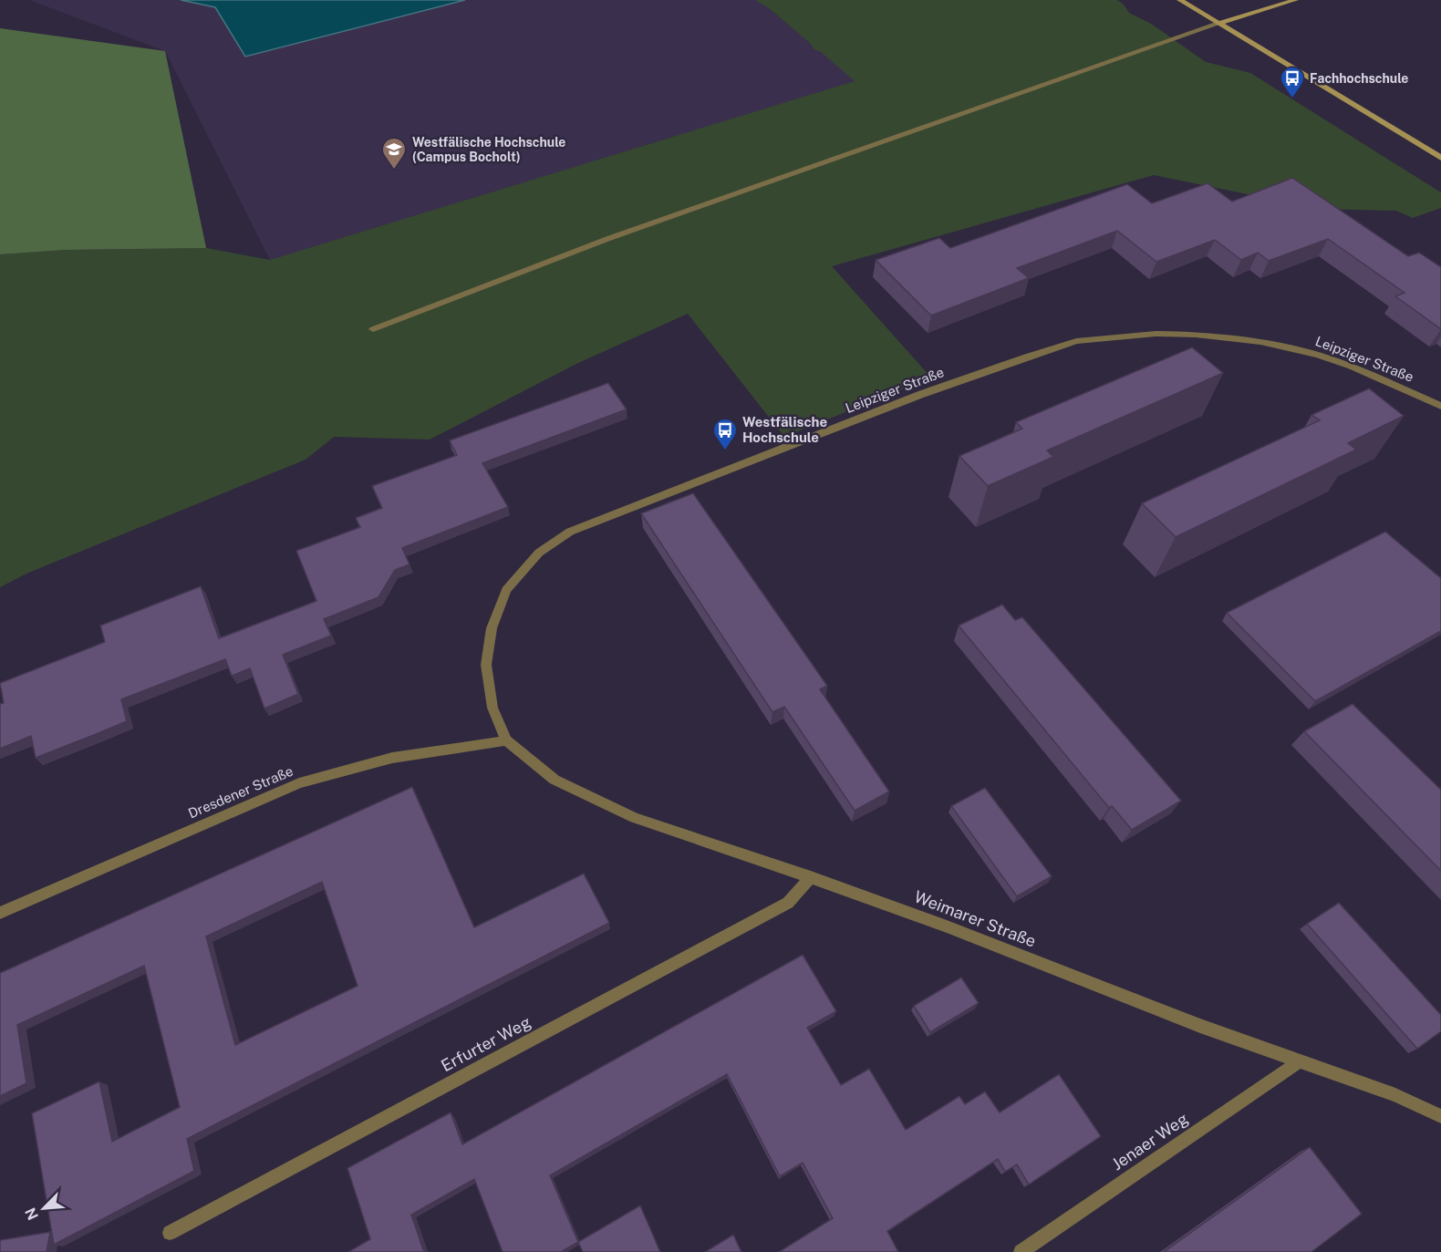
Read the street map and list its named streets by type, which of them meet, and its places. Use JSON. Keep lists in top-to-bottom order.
{
  "streets": {
    "street": [
      "Leipziger Straße",
      "Dresdener Straße",
      "Weimarer Straße",
      "Erfurter Weg",
      "Jenaer Weg"
    ]
  },
  "crossings": [
    ["Leipziger Straße", "Dresdener Straße"],
    ["Leipziger Straße", "Weimarer Straße"],
    ["Dresdener Straße", "Weimarer Straße"],
    ["Weimarer Straße", "Erfurter Weg"],
    ["Weimarer Straße", "Jenaer Weg"]
  ],
  "places": {
    "bus stop": ["Fachhochschule", "Westfälische Hochschule"],
    "school or university": ["Westfälische Hochschule (Campus Bocholt)"]
  },
  "north": "bottom left"
}
